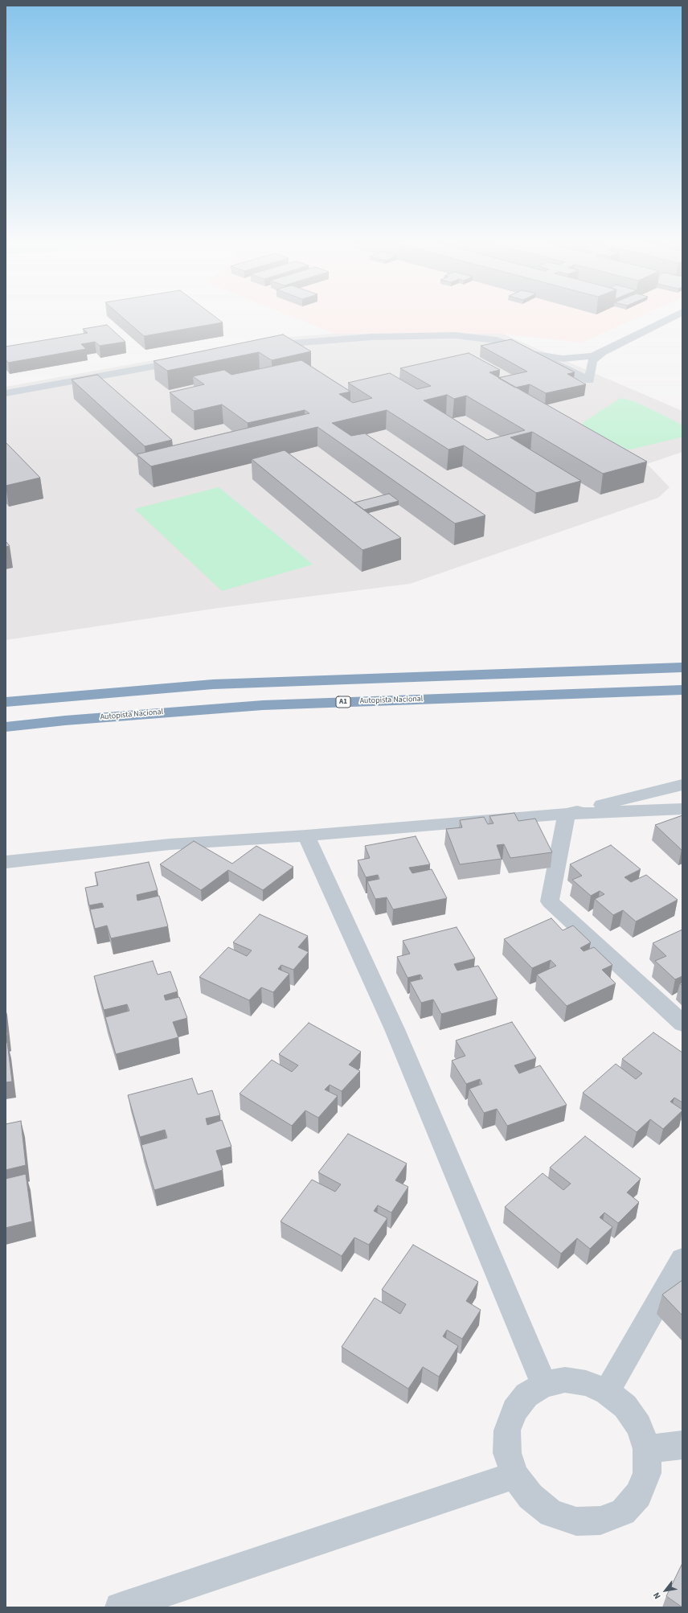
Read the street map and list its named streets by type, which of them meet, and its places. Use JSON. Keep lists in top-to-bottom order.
{
  "streets": {
    "highway": ["Autopista Nacional", "A1"]
  },
  "north": "bottom left"
}
